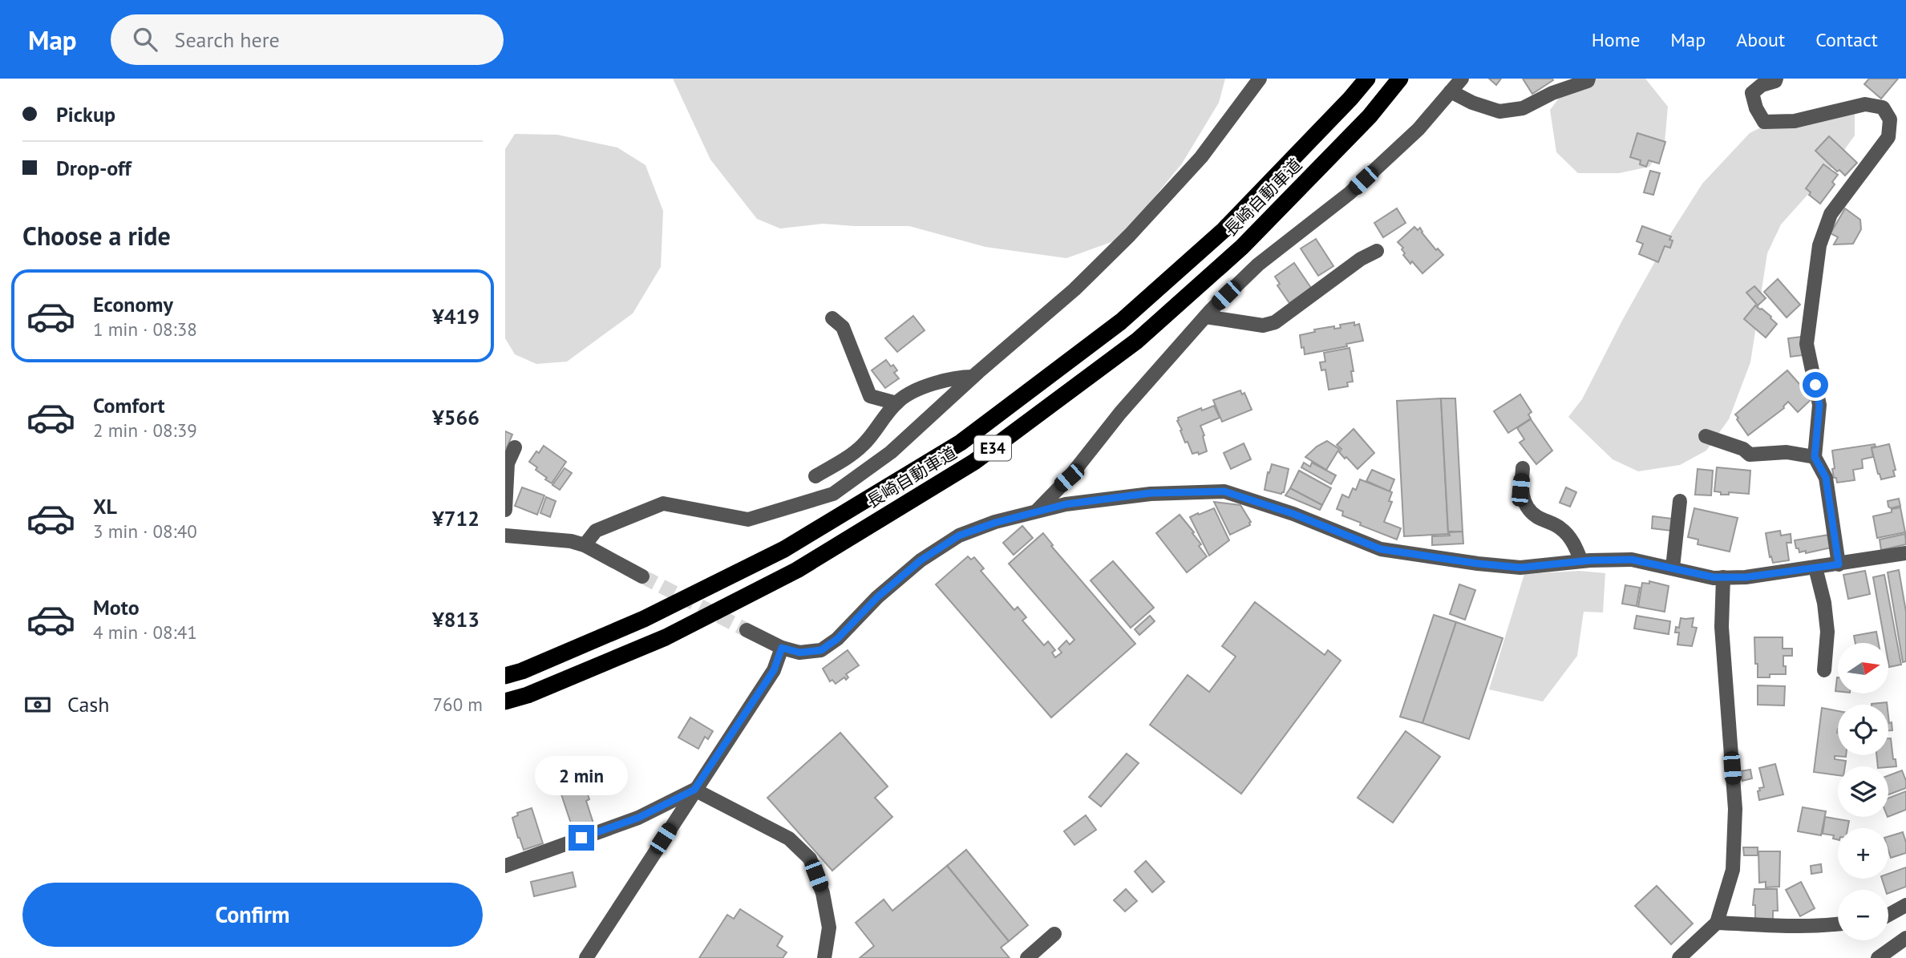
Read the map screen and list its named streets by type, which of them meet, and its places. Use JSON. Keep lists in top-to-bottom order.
{
  "streets": {
    "highway": ["長崎自動車道", "E34"]
  },
  "north": "right",
  "page": {
    "header": "Map",
    "search": "Search here",
    "nav": [
      "Home",
      "Map",
      "About",
      "Contact"
    ],
    "banner": ["Pickup", "Drop-off"],
    "heading": "Choose a ride",
    "list": [
      {
        "name": "Economy",
        "note": "1 min · 08:38",
        "value": "¥419"
      },
      {
        "name": "Comfort",
        "note": "2 min · 08:39",
        "value": "¥566"
      },
      {
        "name": "XL",
        "note": "3 min · 08:40",
        "value": "¥712"
      },
      {
        "name": "Moto",
        "note": "4 min · 08:41",
        "value": "¥813"
      }
    ],
    "map_buttons": ["+", "−"],
    "pay": ["Cash", "760 m"],
    "bubble": "2 min",
    "buttons": "Confirm"
  }
}
